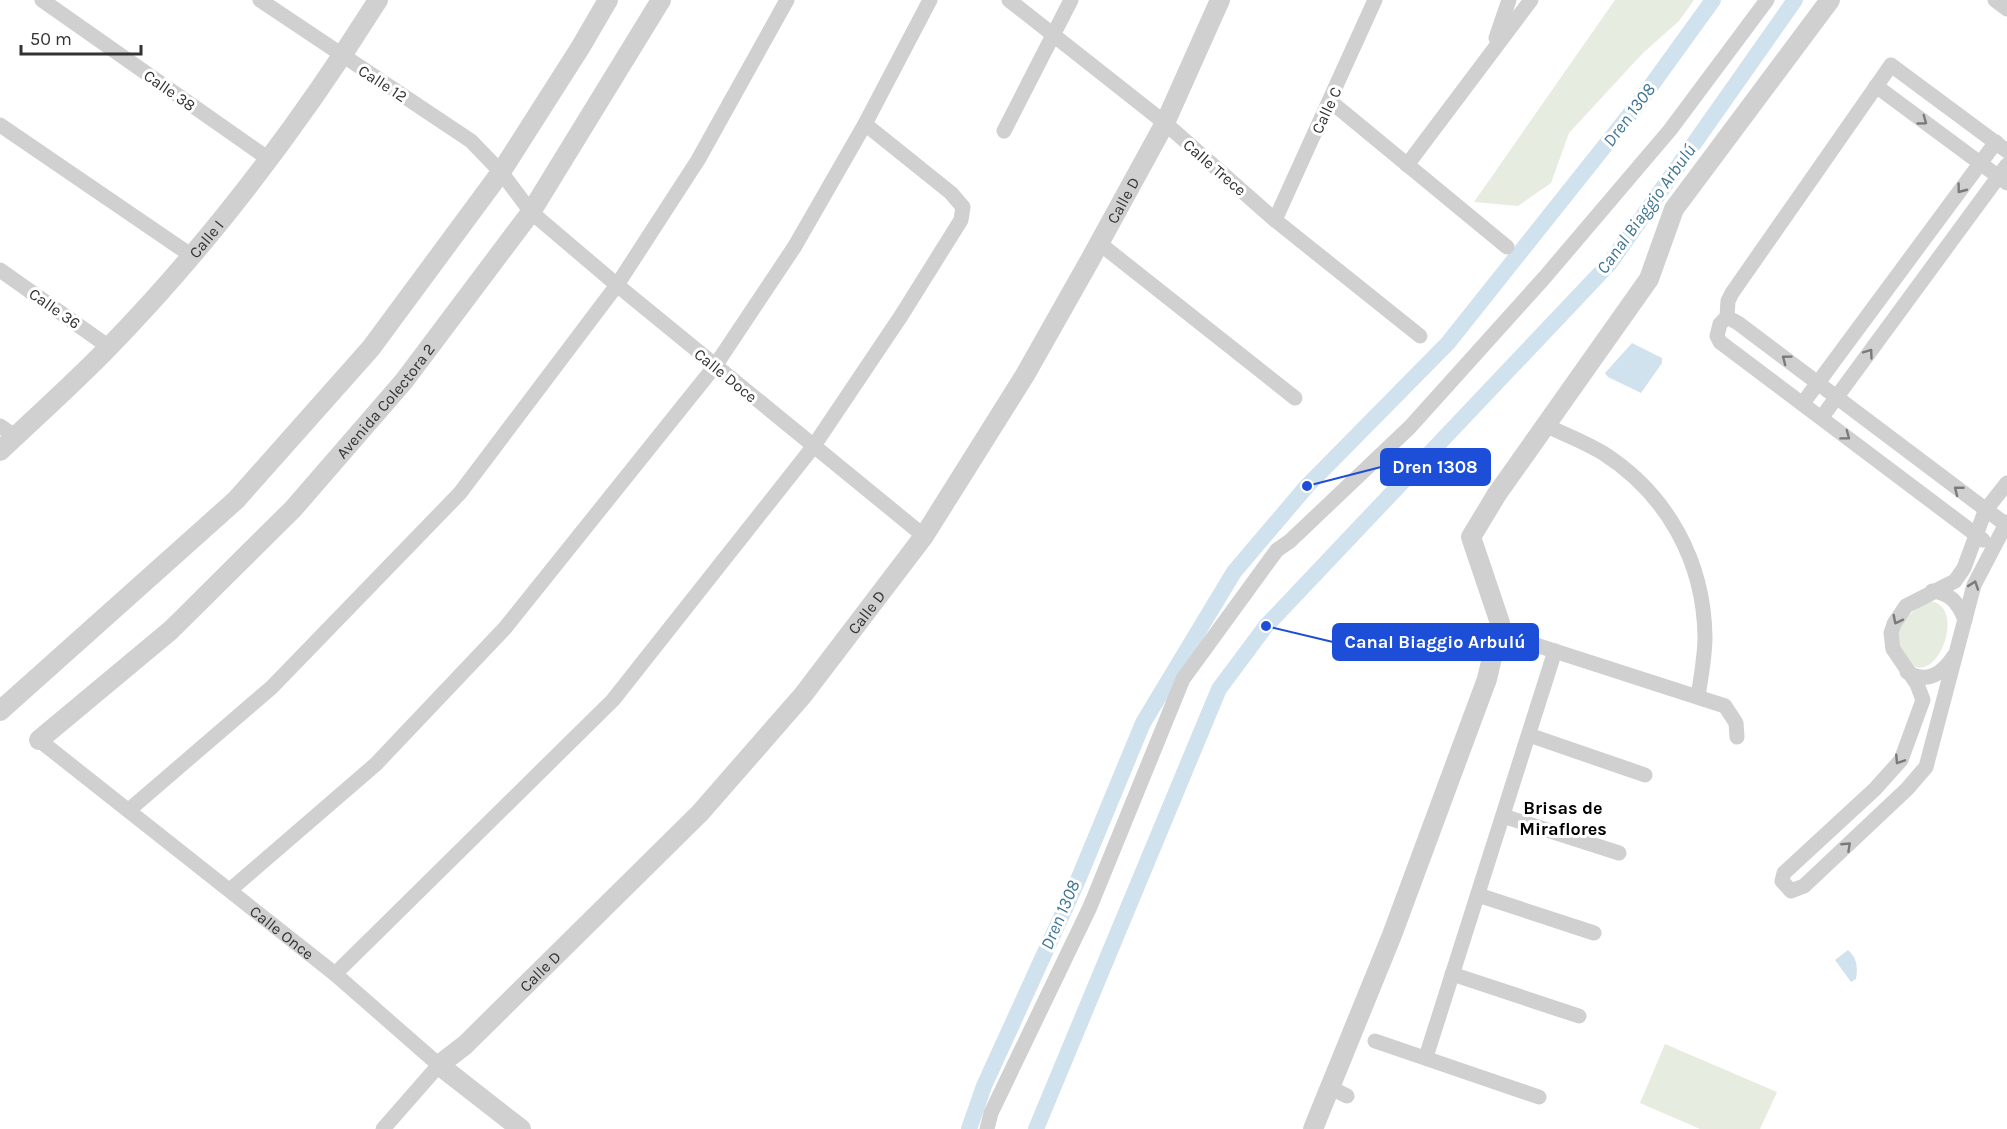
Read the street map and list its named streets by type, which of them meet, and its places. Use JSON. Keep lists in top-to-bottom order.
{
  "streets": {
    "street": [
      "Calle 12",
      "Calle 38",
      "Calle C",
      "Calle Trece",
      "Calle D",
      "Calle I",
      "Calle 36",
      "Calle Doce",
      "Avenida Colectora 2",
      "Calle Once"
    ]
  },
  "crossings": [
    ["Calle 12", "Calle I"],
    ["Calle 12", "Calle Doce"],
    ["Calle 12", "Avenida Colectora 2"],
    ["Calle 38", "Calle I"],
    ["Calle C", "Calle Trece"],
    ["Calle Trece", "Calle D"],
    ["Calle D", "Calle Doce"],
    ["Calle D", "Calle Once"],
    ["Calle I", "Calle 36"],
    ["Calle Doce", "Avenida Colectora 2"],
    ["Avenida Colectora 2", "Calle Once"]
  ],
  "districts": ["Brisas de Miraflores"],
  "water": ["Dren 1308", "Canal Biaggio Arbulú"],
  "places": ["Dren 1308", "Canal Biaggio Arbulú"],
  "scale_bar": "50 m"
}
